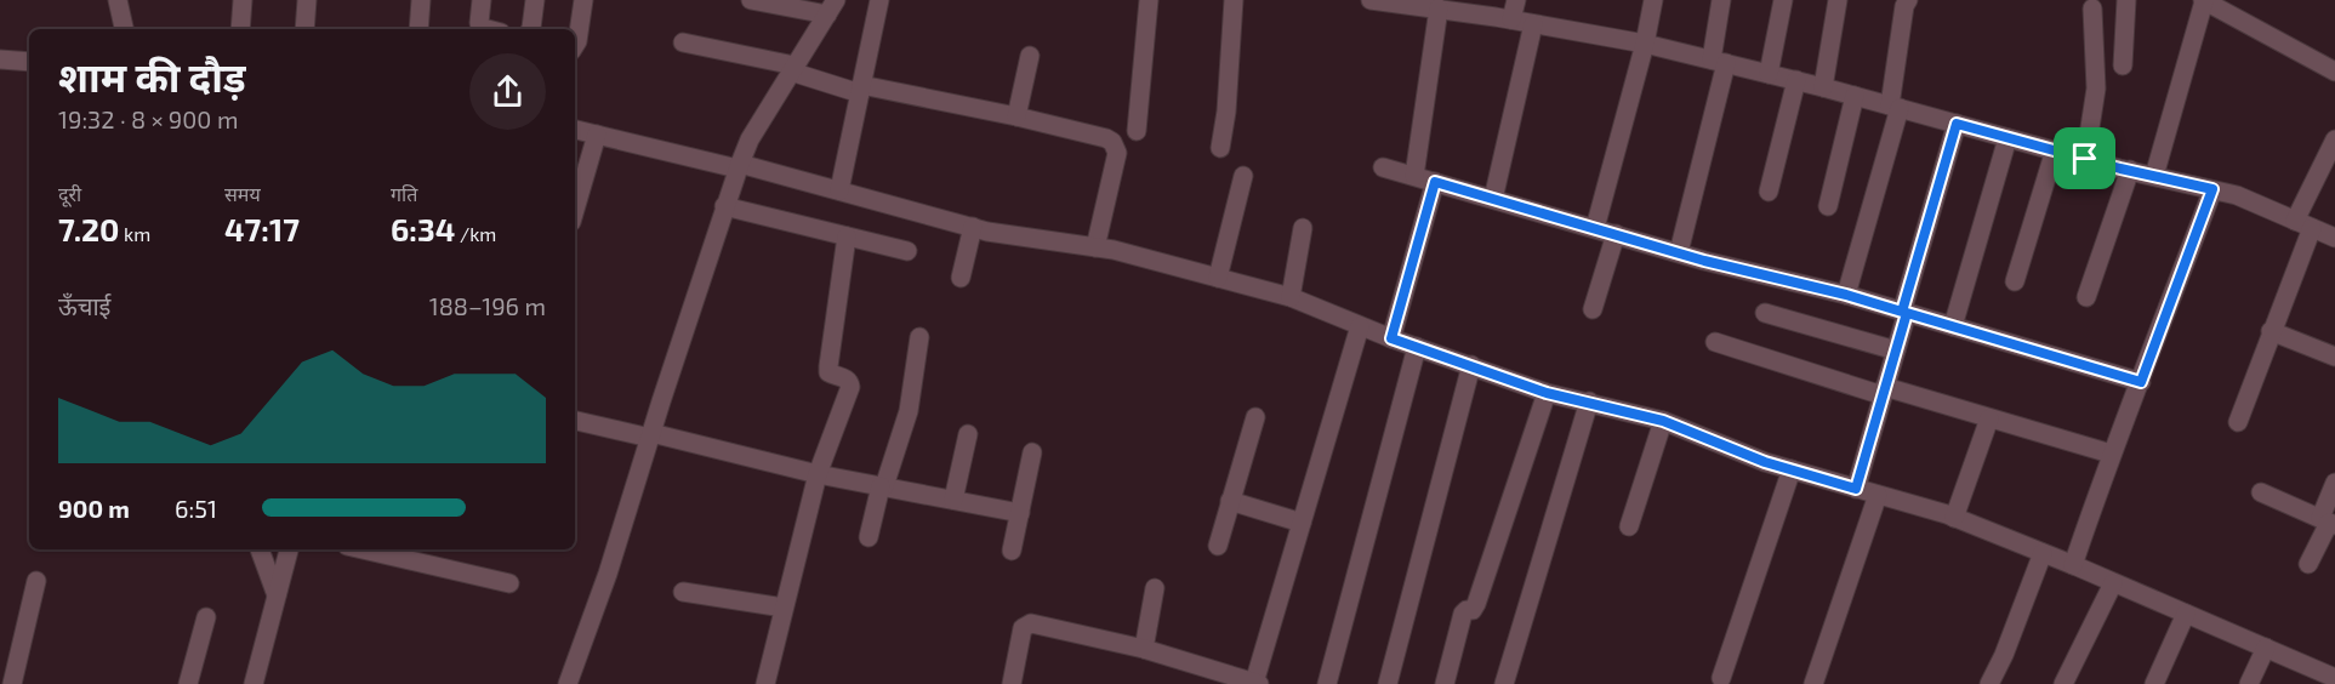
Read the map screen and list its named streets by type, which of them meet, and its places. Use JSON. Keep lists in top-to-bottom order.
{
  "page": {
    "heading": ["शाम की दौड़", "19:32 · 8 × 900 m"],
    "stats": [
      ["दूरी", "7.20 km"],
      ["समय", "47:17"],
      ["गति", "6:34 /km"]
    ],
    "chart": ["ऊँचाई", "188–196 m"],
    "list": [
      {
        "name": "900 m",
        "note": "6:51"
      }
    ]
  }
}
